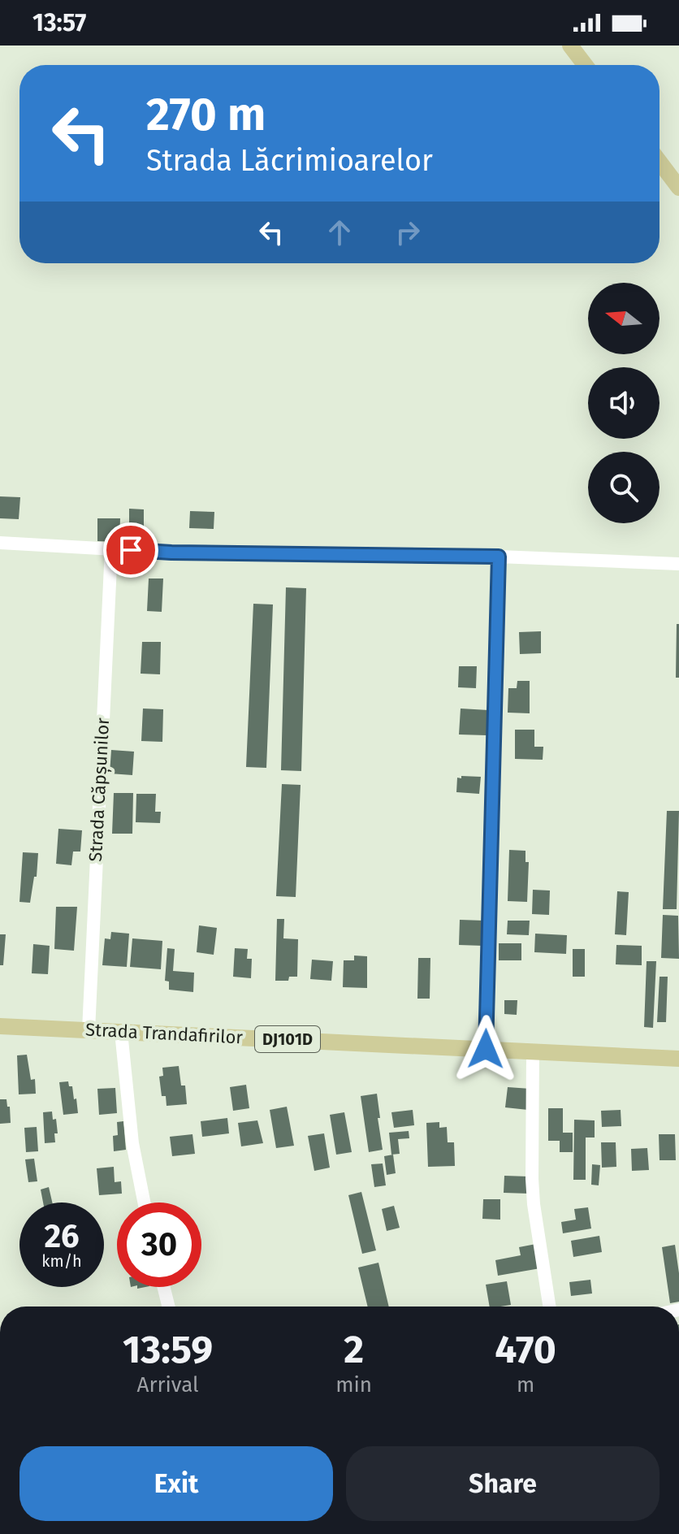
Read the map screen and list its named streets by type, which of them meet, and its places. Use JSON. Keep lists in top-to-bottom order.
{
  "streets": {
    "main road": ["Strada Trandafirilor", "DJ101D"],
    "street": ["Strada Căpșunilor"]
  },
  "crossings": [
    ["Strada Căpșunilor", "Strada Trandafirilor"]
  ],
  "north": "left",
  "page": {
    "status": "13:57",
    "turn": ["270 m", "Strada Lăcrimioarelor"],
    "speed": "26 km/h",
    "limit": "30",
    "eta": [
      "13:59",
      "Arrival",
      "2",
      "min",
      "470",
      "m"
    ],
    "buttons": ["Exit", "Share"]
  }
}
